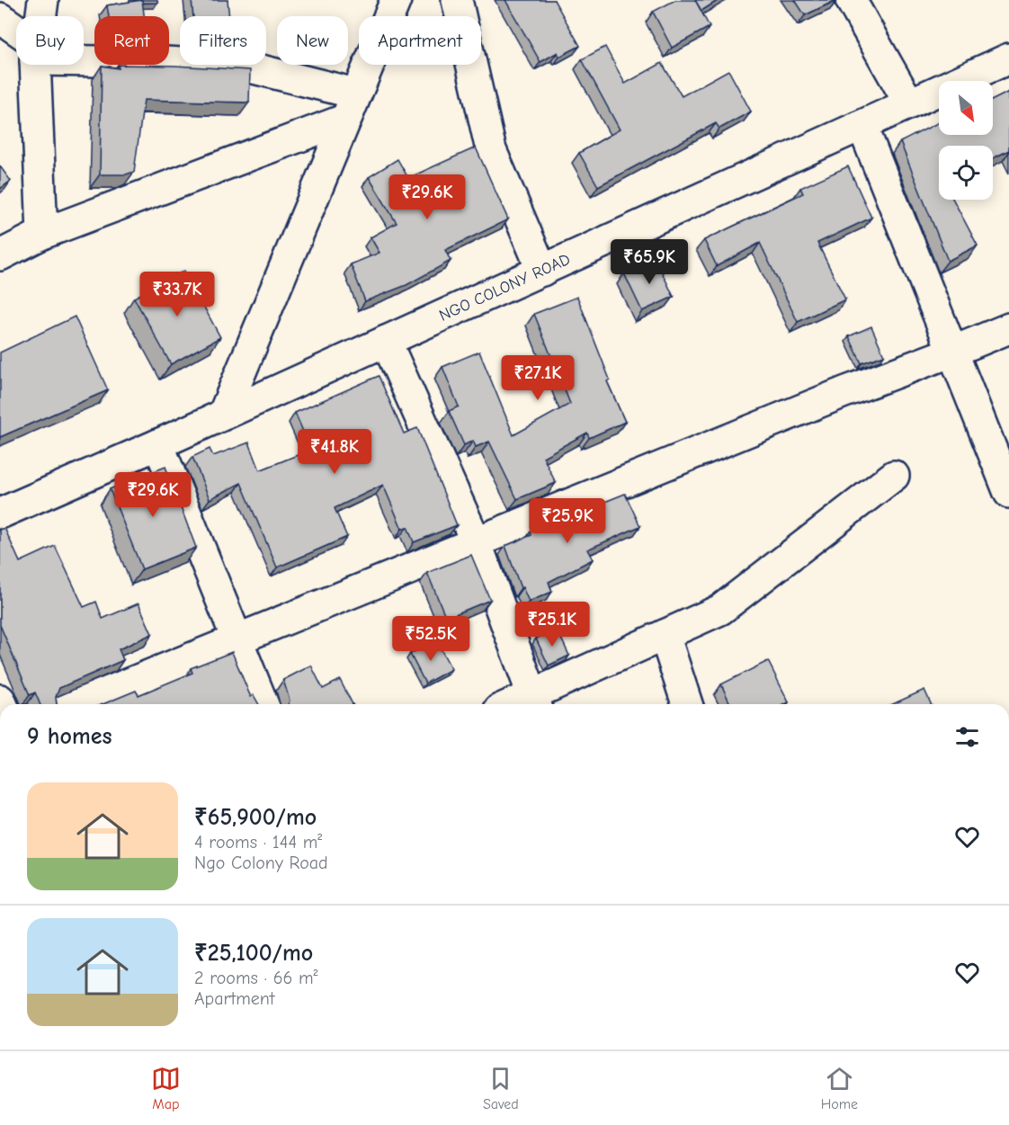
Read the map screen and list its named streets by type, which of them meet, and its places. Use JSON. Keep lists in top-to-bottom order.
{
  "streets": {
    "street": ["NGO COLONY ROAD"]
  },
  "north": "bottom right",
  "page": {
    "chip": [
      "Buy",
      "Rent",
      "Filters",
      "New",
      "Apartment"
    ],
    "price": [
      "₹29.6K",
      "₹65.9K",
      "₹33.7K",
      "₹27.1K",
      "₹41.8K",
      "₹29.6K",
      "₹25.9K",
      "₹25.1K",
      "₹52.5K"
    ],
    "heading": "9 homes",
    "list": [
      {
        "name": "₹65,900/mo",
        "note": "4 rooms · 144 m² · Ngo Colony Road"
      },
      {
        "name": "₹25,100/mo",
        "note": "2 rooms · 66 m² · Apartment"
      }
    ],
    "tabs": ["Map", "Saved", "Home"]
  }
}
